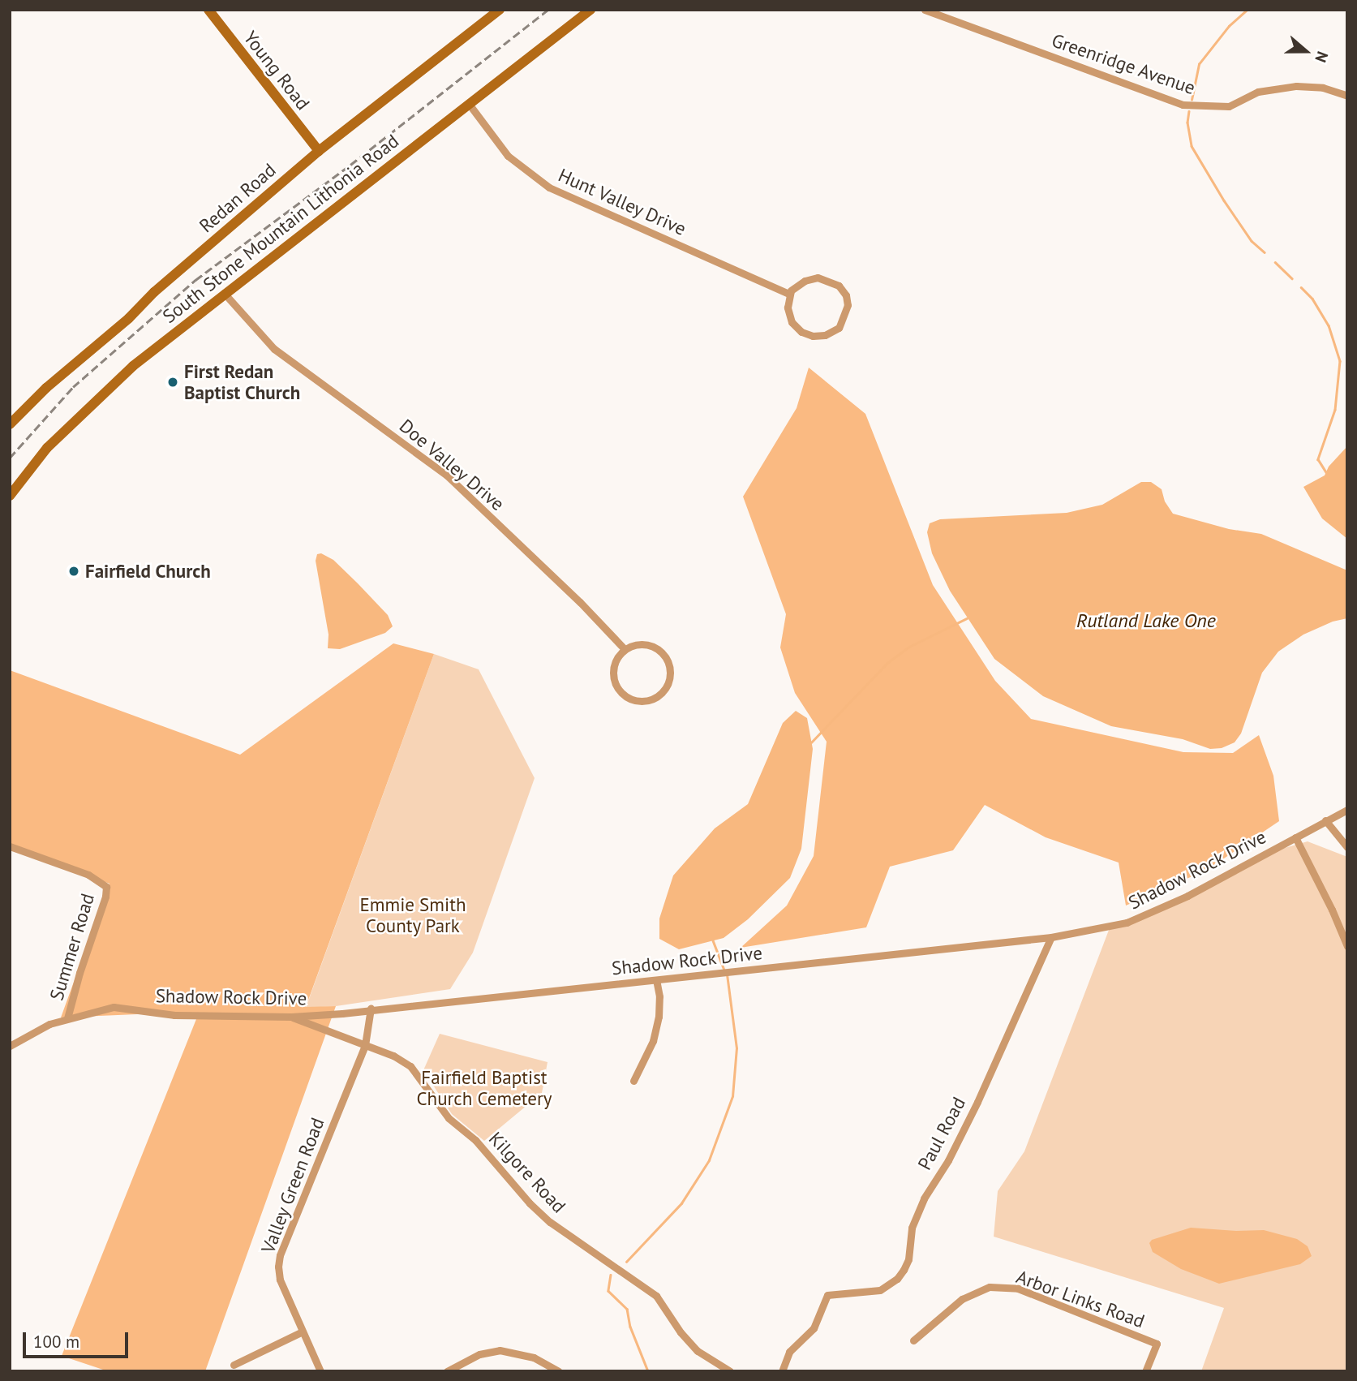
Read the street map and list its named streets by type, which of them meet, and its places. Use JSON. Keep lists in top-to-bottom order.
{
  "streets": {
    "main road": ["Young Road", "Redan Road", "South Stone Mountain Lithonia Road"],
    "street": [
      "Greenridge Avenue",
      "Hunt Valley Drive",
      "Doe Valley Drive",
      "Shadow Rock Drive",
      "Summer Road",
      "Paul Road",
      "Kilgore Road",
      "Valley Green Road",
      "Arbor Links Road"
    ]
  },
  "crossings": [
    ["Young Road", "Redan Road"],
    ["Hunt Valley Drive", "South Stone Mountain Lithonia Road"],
    ["South Stone Mountain Lithonia Road", "Doe Valley Drive"],
    ["Shadow Rock Drive", "Summer Road"],
    ["Shadow Rock Drive", "Paul Road"],
    ["Shadow Rock Drive", "Kilgore Road"],
    ["Shadow Rock Drive", "Valley Green Road"],
    ["Kilgore Road", "Valley Green Road"]
  ],
  "water": ["Rutland Lake One"],
  "parks": ["Emmie Smith County Park", "Fairfield Baptist Church Cemetery"],
  "places": ["First Redan Baptist Church", "Fairfield Church"],
  "scale_bar": "100 m",
  "north": "right"
}
